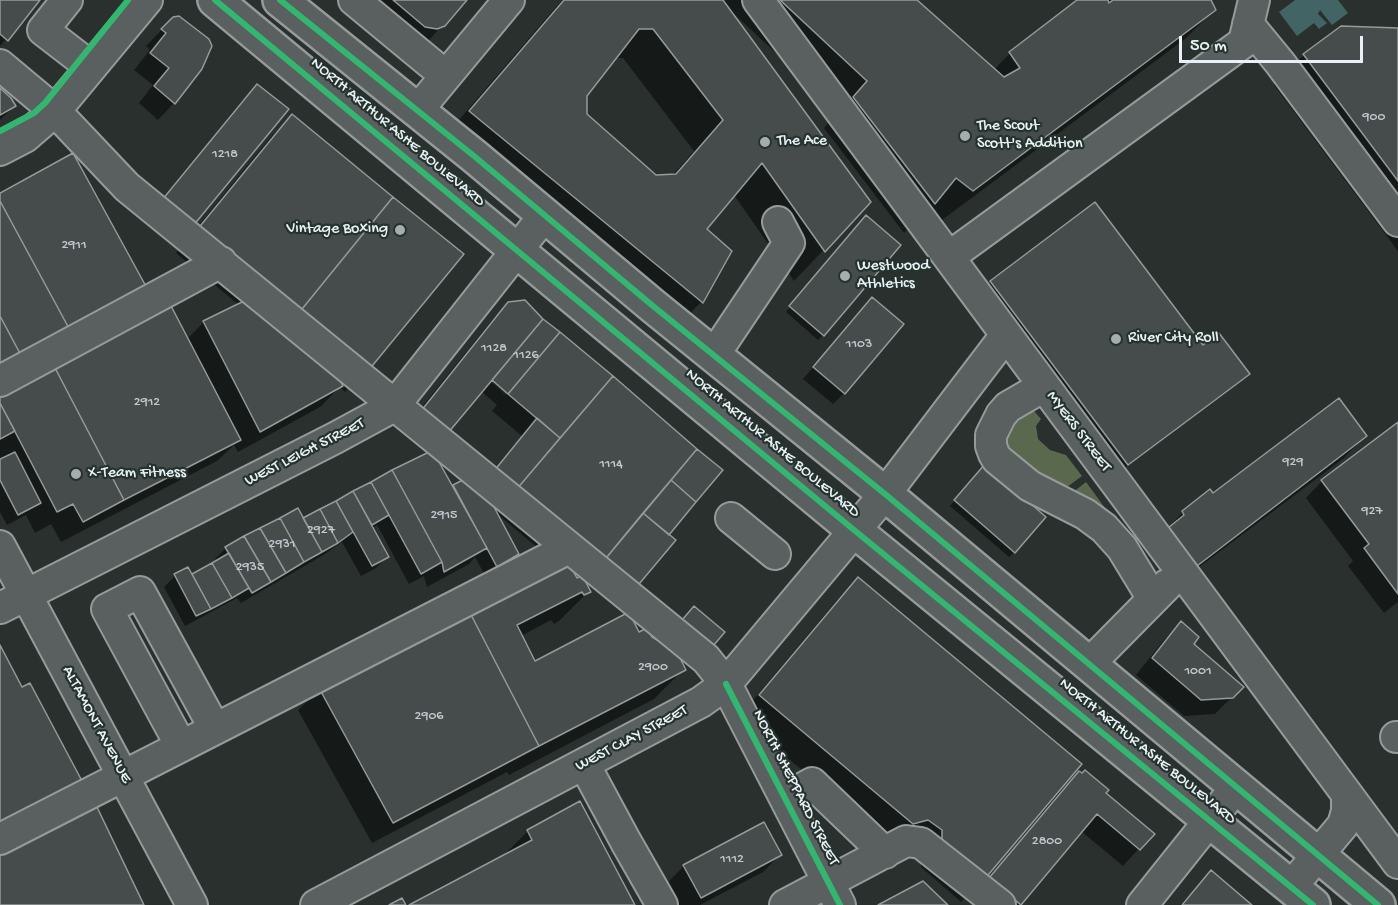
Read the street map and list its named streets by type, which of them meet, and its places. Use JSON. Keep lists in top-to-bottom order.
{
  "streets": {
    "main road": ["NORTH ARTHUR ASHE BOULEVARD"],
    "street": [
      "MYERS STREET",
      "WEST LEIGH STREET",
      "ALTAMONT AVENUE",
      "WEST CLAY STREET",
      "NORTH SHEPPARD STREET"
    ]
  },
  "crossings": [
    ["NORTH ARTHUR ASHE BOULEVARD", "WEST LEIGH STREET"],
    ["NORTH ARTHUR ASHE BOULEVARD", "WEST CLAY STREET"],
    ["MYERS STREET", "WEST CLAY STREET"],
    ["WEST LEIGH STREET", "ALTAMONT AVENUE"],
    ["WEST LEIGH STREET", "NORTH SHEPPARD STREET"],
    ["WEST CLAY STREET", "NORTH SHEPPARD STREET"]
  ],
  "places": [
    "The Scout Scott's Addition",
    "The Ace",
    "Vintage Boxing",
    "Westwood Athletics",
    "River City Roll",
    "X-Team Fitness"
  ],
  "house_numbers": [
    "900",
    "1218",
    "2911",
    "1103",
    "1128",
    "1126",
    "2912",
    "929",
    "1114",
    "927",
    "2915",
    "2927",
    "2931",
    "2935",
    "2900",
    "1001",
    "2906",
    "2800",
    "1112"
  ],
  "scale_bar": "50 m"
}
